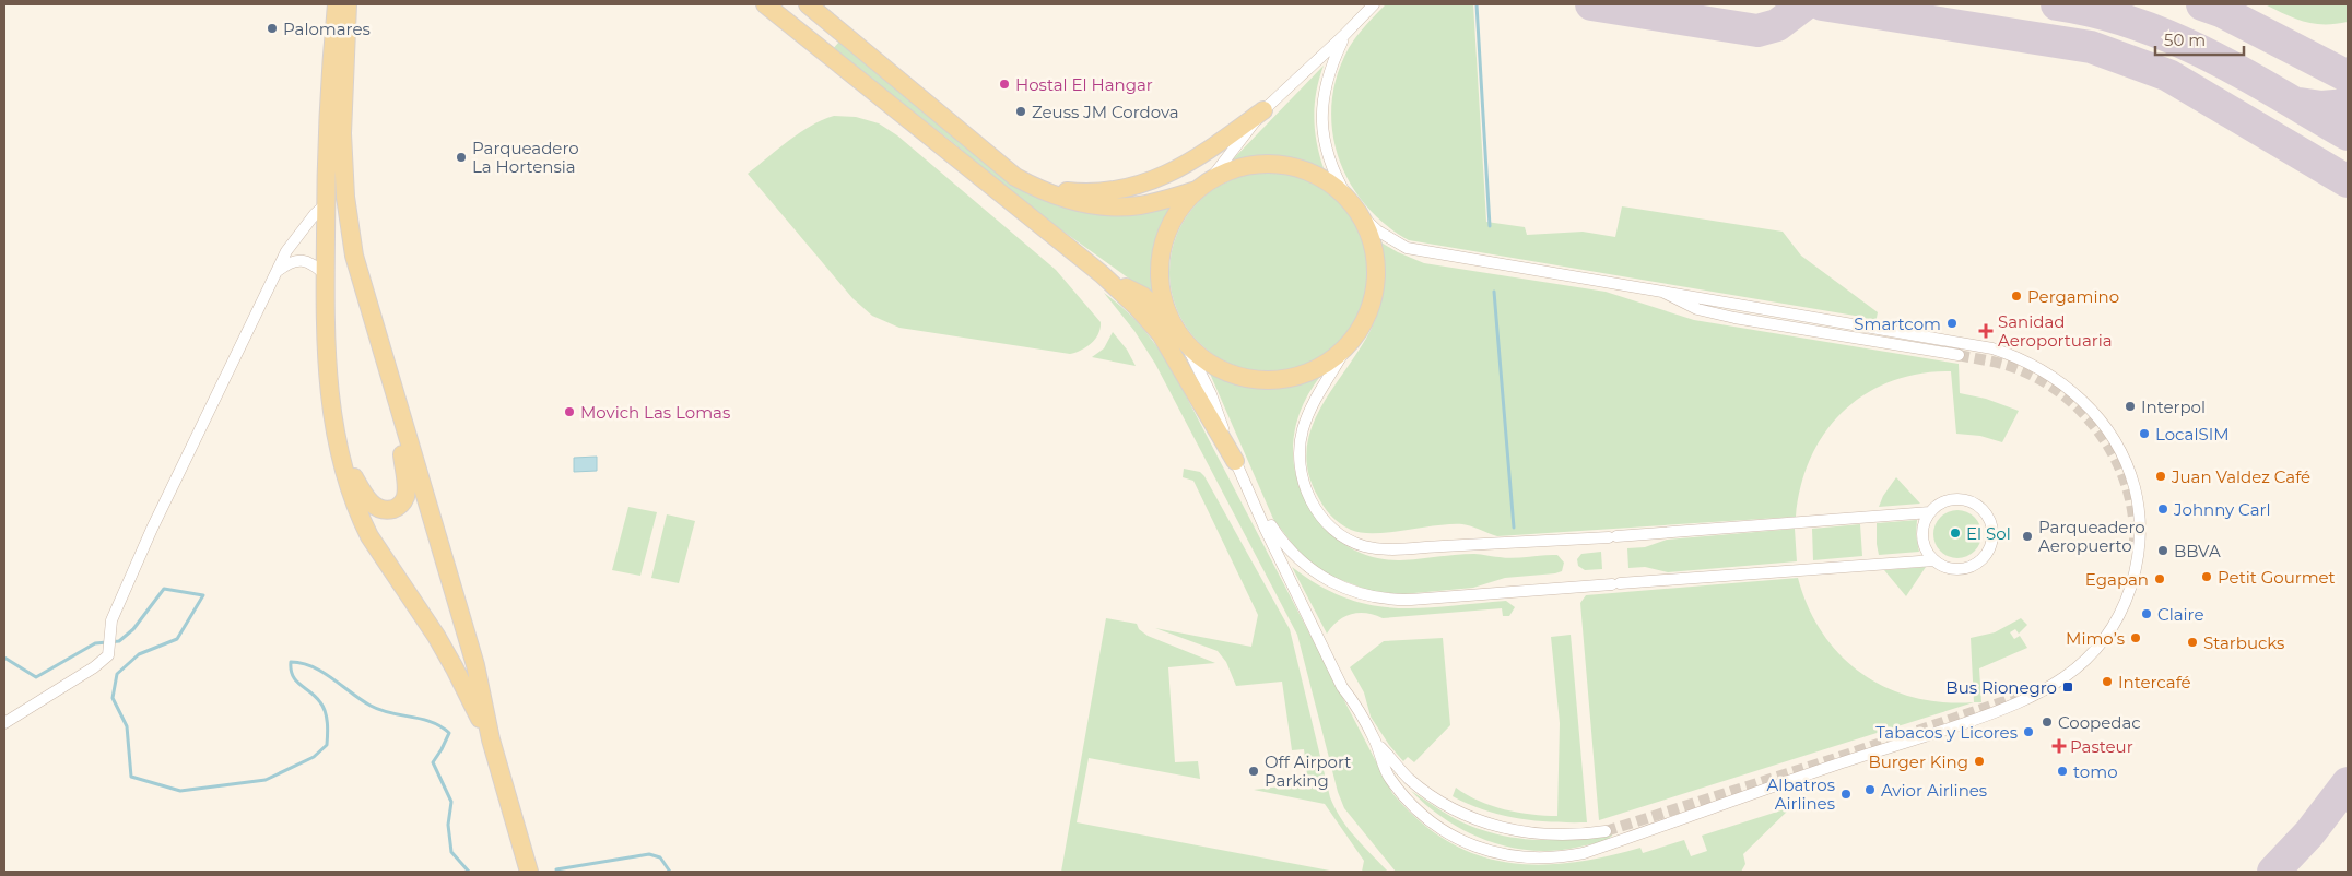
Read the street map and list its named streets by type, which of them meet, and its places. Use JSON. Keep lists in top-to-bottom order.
{
  "places": {
    "other": [
      "Palomares",
      "Hostal El Hangar",
      "Zeuss JM Cordova",
      "Parqueadero La Hortensia",
      "Pergamino",
      "Smartcom",
      "Interpol",
      "Movich Las Lomas",
      "LocalSIM",
      "Juan Valdez Café",
      "Johnny Carl",
      "El Sol",
      "Parqueadero Aeropuerto",
      "BBVA",
      "Petit Gourmet",
      "Egapan",
      "Claire",
      "Mimo’s",
      "Starbucks",
      "Intercafé",
      "Coopedac",
      "Tabacos y Licores",
      "Burger King",
      "Off Airport Parking",
      "tomo",
      "Avior Airlines",
      "Albatros Airlines"
    ],
    "health": ["Sanidad Aeroportuaria", "Pasteur"],
    "transit": ["Bus Rionegro"]
  },
  "scale_bar": "50 m"
}
